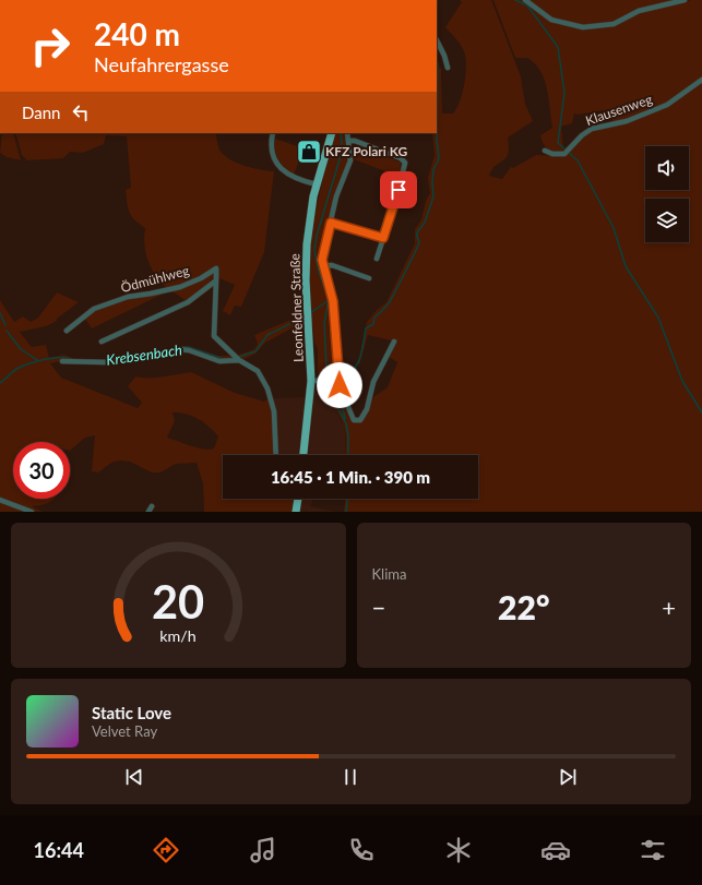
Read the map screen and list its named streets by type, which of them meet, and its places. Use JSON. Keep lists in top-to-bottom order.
{
  "streets": {
    "main road": ["Leonfeldner Straße"],
    "street": ["Klausenweg", "Ödmühlweg"]
  },
  "water": ["Krebsenbach"],
  "places": {
    "shop": ["KFZ Polari KG"]
  },
  "page": {
    "turn": ["240 m", "Neufahrergasse"],
    "then": "Dann",
    "limit": "30",
    "trip": "16:45 · 1 Min. · 390 m",
    "tile": "Klima",
    "heat": ["−", "22°", "+"],
    "song": ["Static Love", "Velvet Ray"],
    "tabs": "16:44",
    "gauge": ["20", "km/h"]
  }
}
